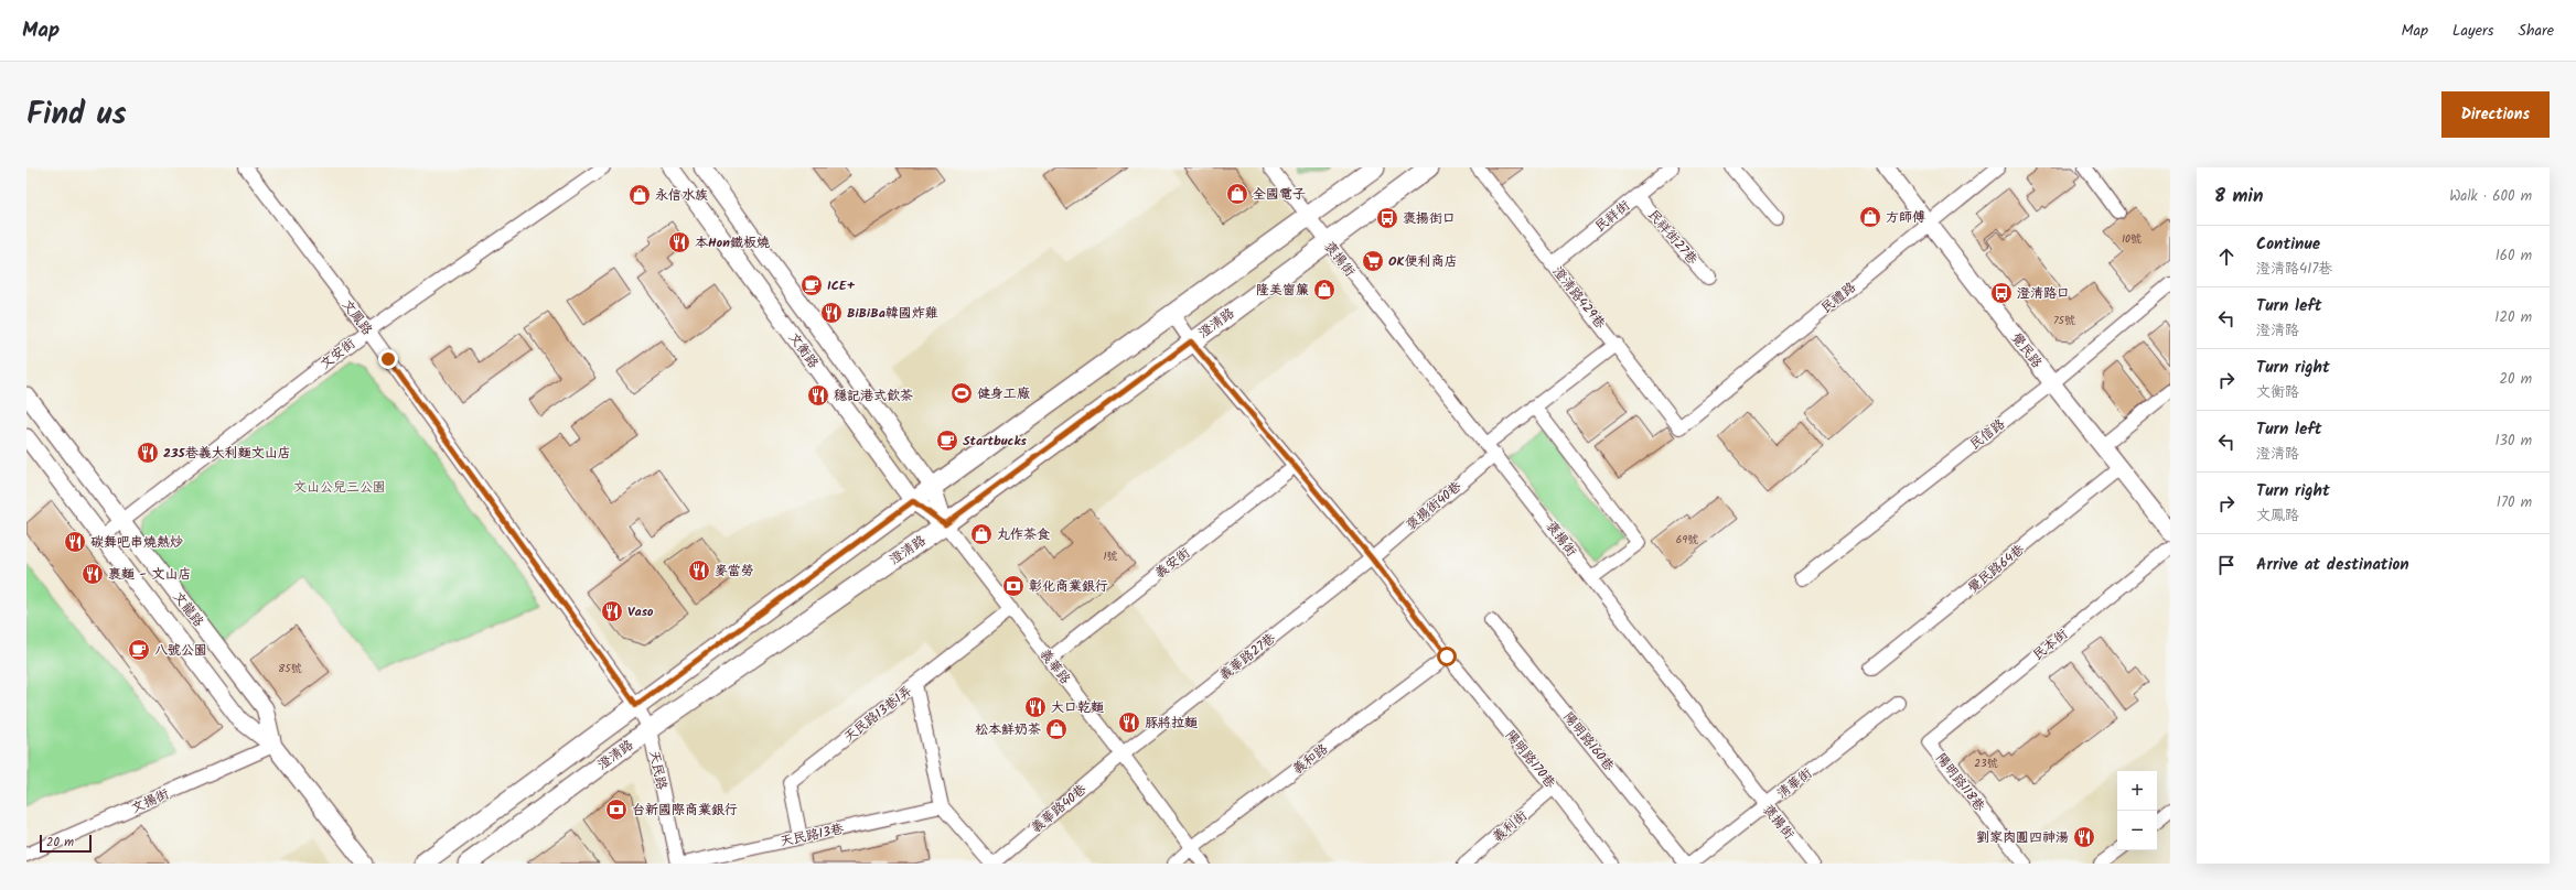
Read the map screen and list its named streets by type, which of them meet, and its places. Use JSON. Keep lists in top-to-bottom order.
{
  "streets": {
    "main road": ["澄清路"],
    "street": [
      "民祥街",
      "民祥街27巷",
      "褒揚街",
      "澄清路429巷",
      "民禮路",
      "文鳳路",
      "文衡路",
      "覺民路",
      "文安街",
      "民信路",
      "褒揚街40巷",
      "義安街",
      "覺民路64巷",
      "文龍路",
      "民本街",
      "義華路27巷",
      "義華路",
      "天民路13巷1弄",
      "陽明路160巷",
      "義和路",
      "陽明路170巷",
      "天民路",
      "陽明路118巷",
      "清華街",
      "文揚街",
      "義華路40巷",
      "義利街",
      "天民路13巷"
    ]
  },
  "crossings": [
    ["民祥街", "民祥街27巷"],
    ["民祥街", "澄清路429巷"],
    ["褒揚街", "澄清路"],
    ["褒揚街", "褒揚街40巷"],
    ["褒揚街", "清華街"],
    ["澄清路429巷", "民禮路"],
    ["澄清路429巷", "褒揚街40巷"],
    ["民禮路", "覺民路"],
    ["文鳳路", "澄清路"],
    ["文鳳路", "文安街"],
    ["文鳳路", "天民路"],
    ["澄清路", "文衡路"],
    ["澄清路", "義華路"],
    ["澄清路", "陽明路170巷"],
    ["澄清路", "天民路"],
    ["文衡路", "義華路"],
    ["覺民路", "民信路"],
    ["覺民路", "覺民路64巷"],
    ["文安街", "文龍路"],
    ["褒揚街40巷", "義華路27巷"],
    ["褒揚街40巷", "陽明路170巷"],
    ["義安街", "義華路"],
    ["義安街", "陽明路170巷"],
    ["文龍路", "文揚街"],
    ["民本街", "陽明路118巷"],
    ["義華路27巷", "義華路"],
    ["義華路27巷", "陽明路170巷"],
    ["義華路27巷", "義華路40巷"],
    ["義華路", "天民路13巷1弄"],
    ["義華路", "義和路"],
    ["義華路", "義華路40巷"],
    ["天民路13巷1弄", "天民路13巷"],
    ["義和路", "陽明路170巷"],
    ["陽明路170巷", "義利街"]
  ],
  "parks": ["文山公兒三公園"],
  "places": {
    "shop": [
      "全國電子",
      "永信水族",
      "方師傅",
      "隆美窗簾",
      "丸作茶食",
      "松本鮮奶茶"
    ],
    "bus stop": ["褒揚街口", "澄清路口"],
    "restaurant": [
      "本Hon鐵板燒",
      "BiBiBa韓國炸雞",
      "穩記港式飲茶",
      "235巷義大利麵文山店",
      "碳舞吧串燒熱炒",
      "麥當勞",
      "裹麵 - 文山店",
      "Vaso",
      "大口乾麵",
      "豚將拉麵",
      "劉家肉圓四神湯"
    ],
    "supermarket": ["OK便利商店"],
    "cafe": ["ICE+", "Startbucks", "八號公園"],
    "sports": ["健身工廠"],
    "bank": ["彰化商業銀行", "台新國際商業銀行"]
  },
  "house_numbers": [
    "10號",
    "75號",
    "69號",
    "1號",
    "85號",
    "23號"
  ],
  "scale_bar": "20 m",
  "page": {
    "header": "Map",
    "nav": ["Map", "Layers", "Share"],
    "title": "Find us",
    "buttons": "Directions",
    "heading": ["8 min", "Walk · 600 m"],
    "list": [
      ["Continue", "澄清路417巷", "160 m"],
      ["Turn left", "澄清路", "120 m"],
      ["Turn right", "文衡路", "20 m"],
      ["Turn left", "澄清路", "130 m"],
      ["Turn right", "文鳳路", "170 m"],
      "Arrive at destination"
    ],
    "map_buttons": ["+", "−"],
    "scale": "20 m"
  }
}
